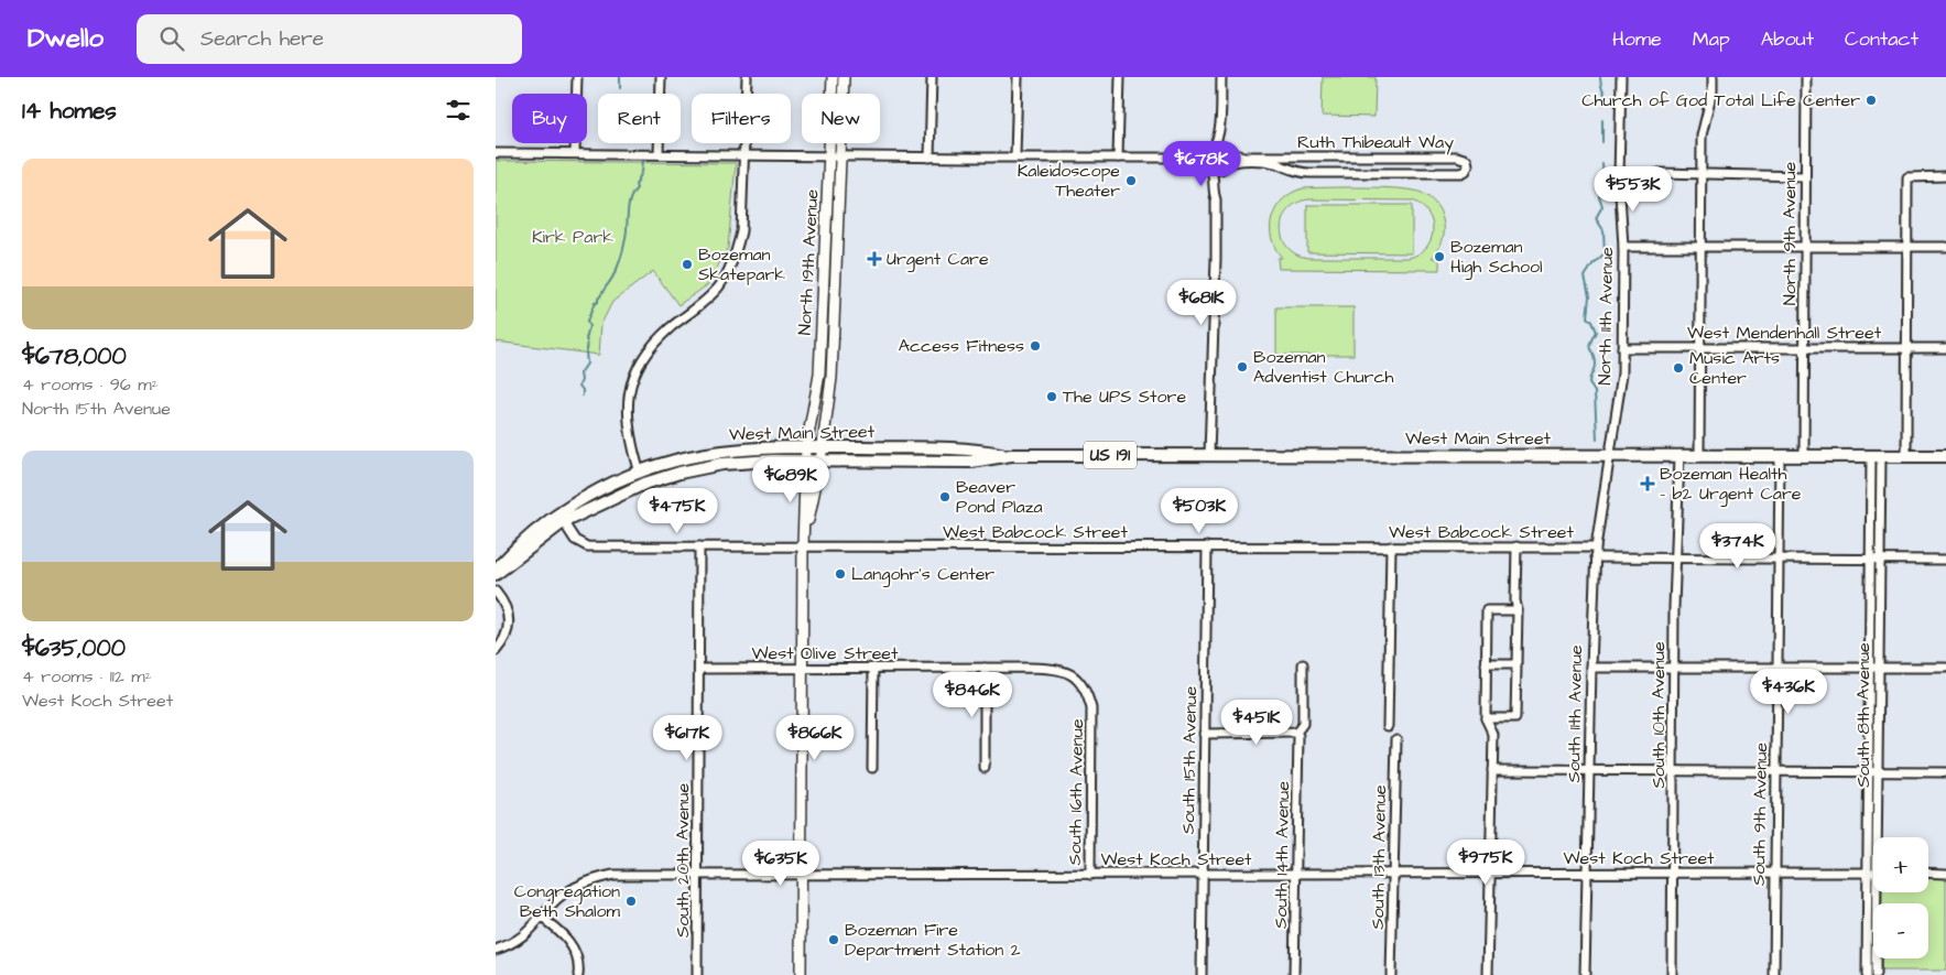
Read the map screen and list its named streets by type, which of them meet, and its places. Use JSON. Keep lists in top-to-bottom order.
{
  "streets": {
    "highway": ["West Main Street", "US 191"],
    "main road": ["North 19th Avenue"],
    "street": [
      "Ruth Thibeault Way",
      "North 9th Avenue",
      "North 11th Avenue",
      "West Mendenhall Street",
      "West Babcock Street",
      "West Olive Street",
      "South 11th Avenue",
      "South 10th Avenue",
      "South 8th Avenue",
      "South 15th Avenue",
      "South 16th Avenue",
      "South 9th Avenue",
      "South 14th Avenue",
      "South 13th Avenue",
      "West Koch Street",
      "South 20th Avenue"
    ]
  },
  "crossings": [
    ["North 9th Avenue", "West Mendenhall Street"],
    ["North 9th Avenue", "West Main Street"],
    ["North 19th Avenue", "West Main Street"],
    ["North 19th Avenue", "West Babcock Street"],
    ["North 11th Avenue", "West Mendenhall Street"],
    ["North 11th Avenue", "West Main Street"],
    ["North 11th Avenue", "South 11th Avenue"],
    ["West Main Street", "West Babcock Street"],
    ["West Main Street", "South 11th Avenue"],
    ["West Main Street", "South 10th Avenue"],
    ["West Main Street", "South 8th Avenue"],
    ["West Main Street", "South 9th Avenue"],
    ["West Babcock Street", "South 11th Avenue"],
    ["West Babcock Street", "South 10th Avenue"],
    ["West Babcock Street", "South 8th Avenue"],
    ["West Babcock Street", "South 15th Avenue"],
    ["West Babcock Street", "South 9th Avenue"],
    ["West Babcock Street", "South 20th Avenue"],
    ["West Olive Street", "South 16th Avenue"],
    ["West Olive Street", "South 20th Avenue"],
    ["South 11th Avenue", "West Koch Street"],
    ["South 10th Avenue", "West Koch Street"],
    ["South 8th Avenue", "West Koch Street"],
    ["South 15th Avenue", "West Koch Street"],
    ["South 16th Avenue", "West Koch Street"],
    ["South 9th Avenue", "West Koch Street"],
    ["South 14th Avenue", "West Koch Street"],
    ["South 13th Avenue", "West Koch Street"],
    ["West Koch Street", "South 20th Avenue"]
  ],
  "parks": ["Kirk Park"],
  "places": {
    "other": [
      "Church of God Total Life Center",
      "Kaleidoscope Theater",
      "Bozeman High School",
      "Bozeman Skatepark",
      "Access Fitness",
      "Bozeman Adventist Church",
      "Music Arts Center",
      "The UPS Store",
      "Beaver Pond Plaza",
      "Langohr's Center",
      "Congregation Beth Shalom",
      "Bozeman Fire Department Station 2"
    ],
    "health": ["Urgent Care", "Bozeman Health - b2 Urgent Care"]
  },
  "page": {
    "header": "Dwello",
    "search": "Search here",
    "nav": [
      "Home",
      "Map",
      "About",
      "Contact"
    ],
    "heading": "14 homes",
    "chip": [
      "Buy",
      "Rent",
      "Filters",
      "New"
    ],
    "price": [
      "$678K",
      "$553K",
      "$681K",
      "$689K",
      "$475K",
      "$503K",
      "$374K",
      "$436K",
      "$846K",
      "$451K",
      "$617K",
      "$866K",
      "$975K",
      "$635K"
    ],
    "list": [
      {
        "name": "$678,000",
        "note": "4 rooms · 96 m² · North 15th Avenue"
      },
      {
        "name": "$635,000",
        "note": "4 rooms · 112 m² · West Koch Street"
      }
    ],
    "map_buttons": ["+", "−"]
  }
}
